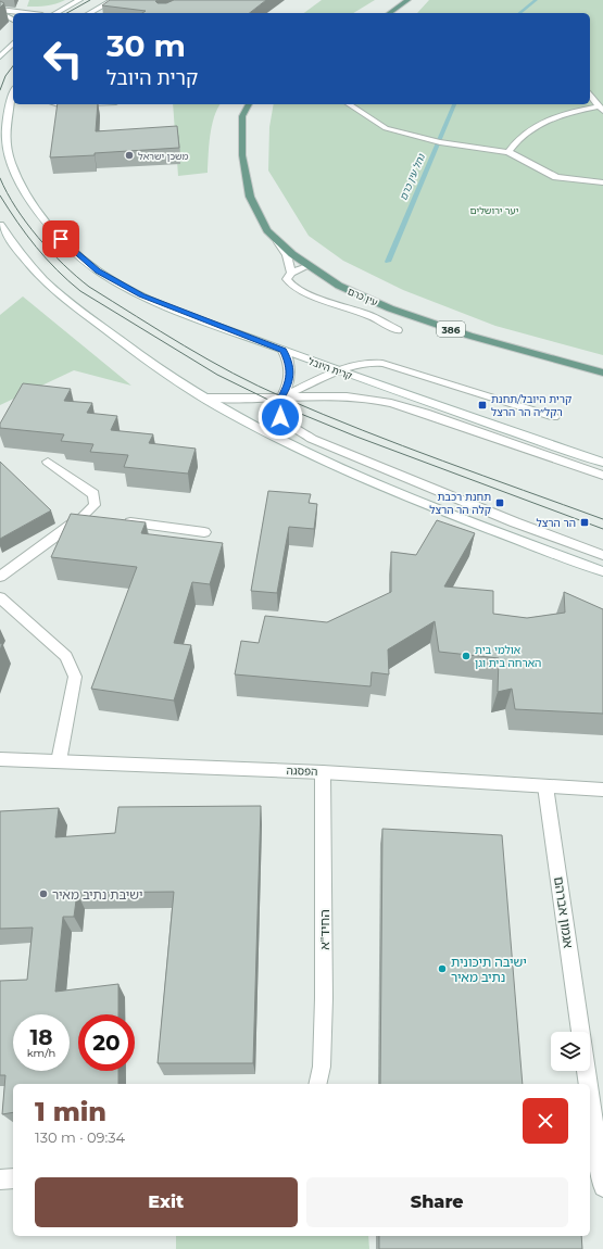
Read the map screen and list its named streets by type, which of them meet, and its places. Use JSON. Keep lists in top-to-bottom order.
{
  "streets": {
    "main road": [
      "עין כרם",
      "386",
      "קרית היובל",
      "הפסגה",
      "אגמון אברהם",
      "החיד\"א"
    ]
  },
  "crossings": [
    ["הפסגה", "אגמון אברהם"],
    ["הפסגה", "החיד\"א"]
  ],
  "water": ["נחל עין כרם"],
  "parks": ["יער ירושלים"],
  "places": {
    "other": [
      "משכן ישראל",
      "אולמי בית הארחה בית וגן",
      "ישיבת נתיב מאיר",
      "ישיבה תיכונית נתיב מאיר"
    ],
    "transit": ["קרית היובל/תחנת רקל״ה הר הרצל", "תחנת רכבת קלה הר הרצל", "הר הרצל"]
  },
  "page": {
    "turn": ["30 m", "קרית היובל"],
    "speed": "18 km/h",
    "limit": "20",
    "heading": ["1 min", "130 m · 09:34"],
    "buttons": ["Exit", "Share"]
  }
}
